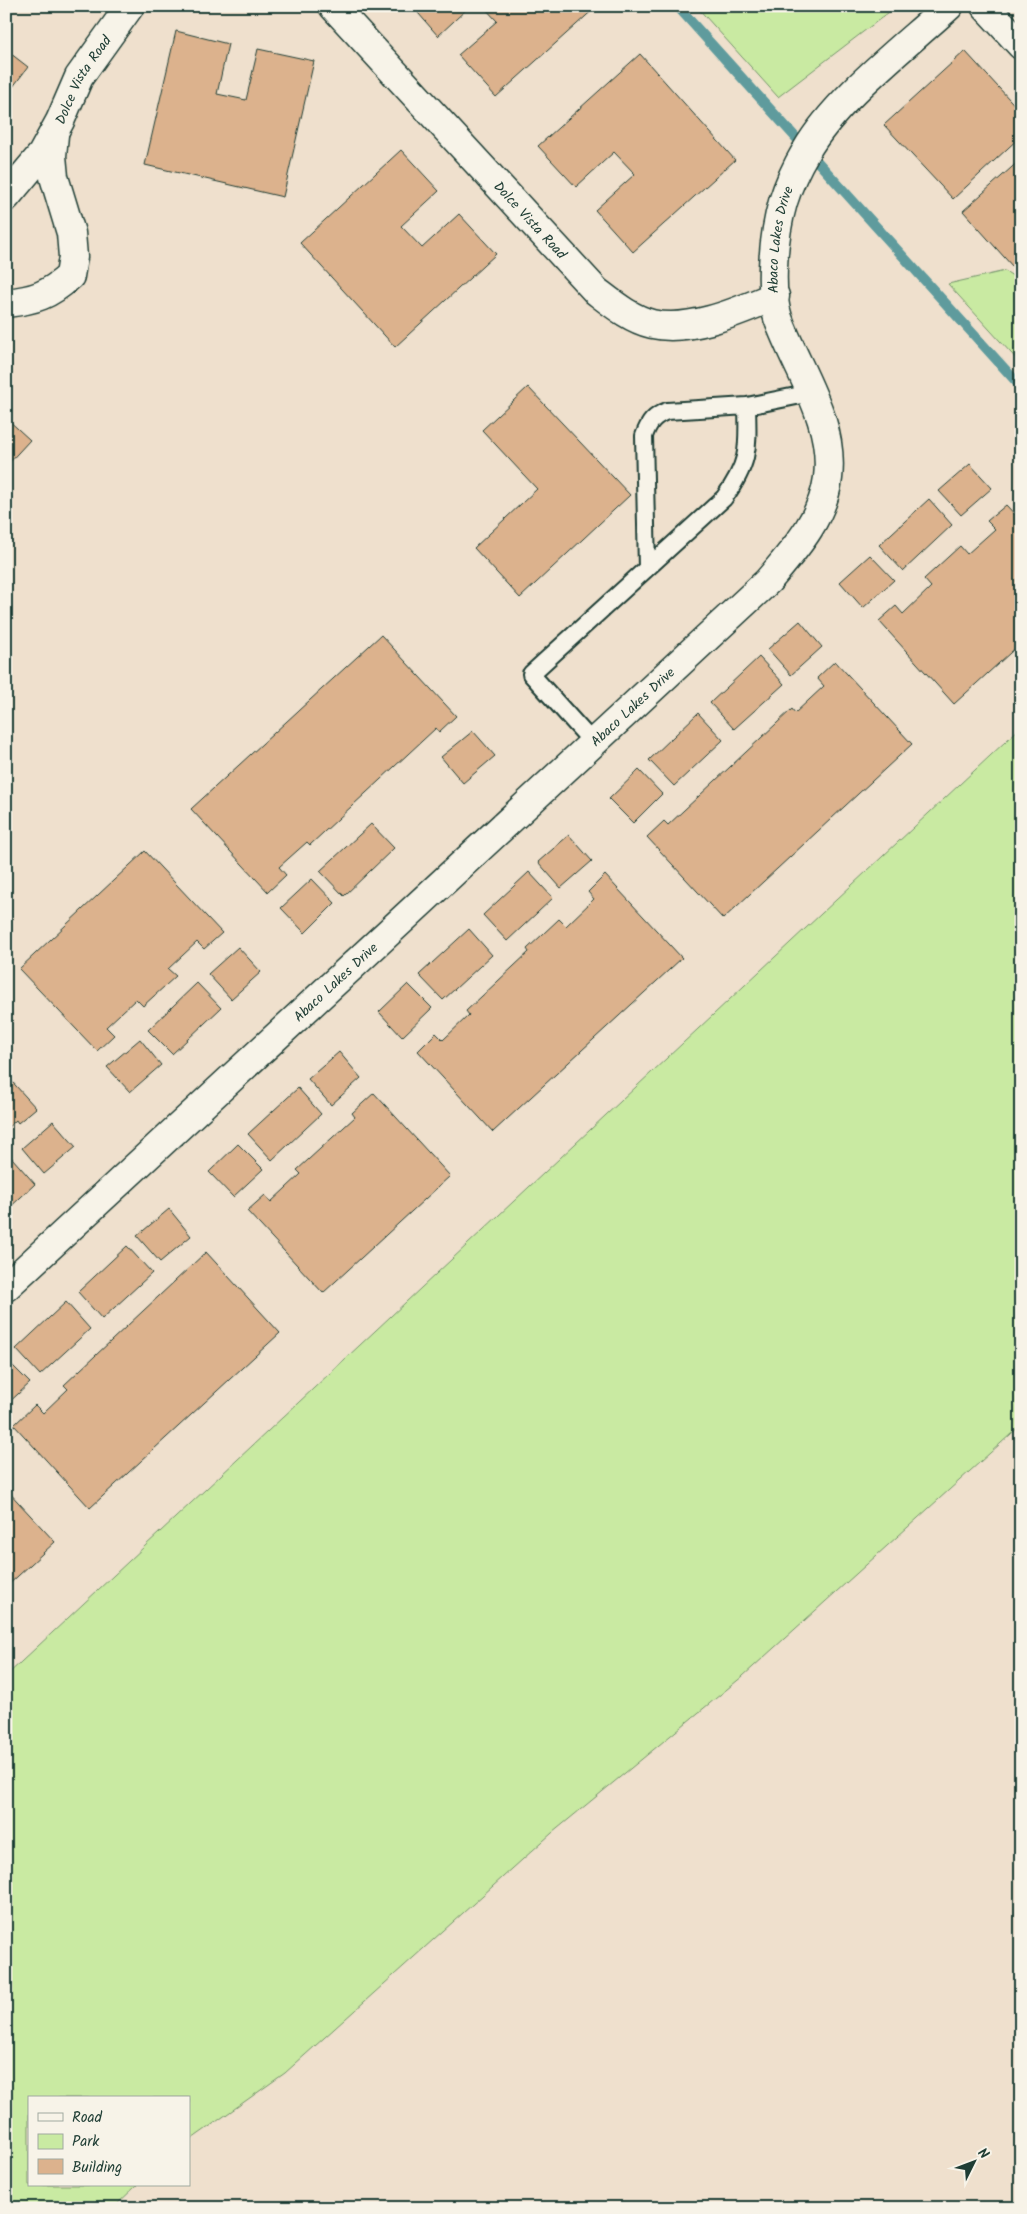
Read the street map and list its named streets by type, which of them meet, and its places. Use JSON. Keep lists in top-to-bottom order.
{
  "streets": {
    "street": ["Dolce Vista Road", "Abaco Lakes Drive"]
  },
  "crossings": [
    ["Dolce Vista Road", "Abaco Lakes Drive"]
  ],
  "legend": ["Road", "Park", "Building"],
  "north": "top right"
}
